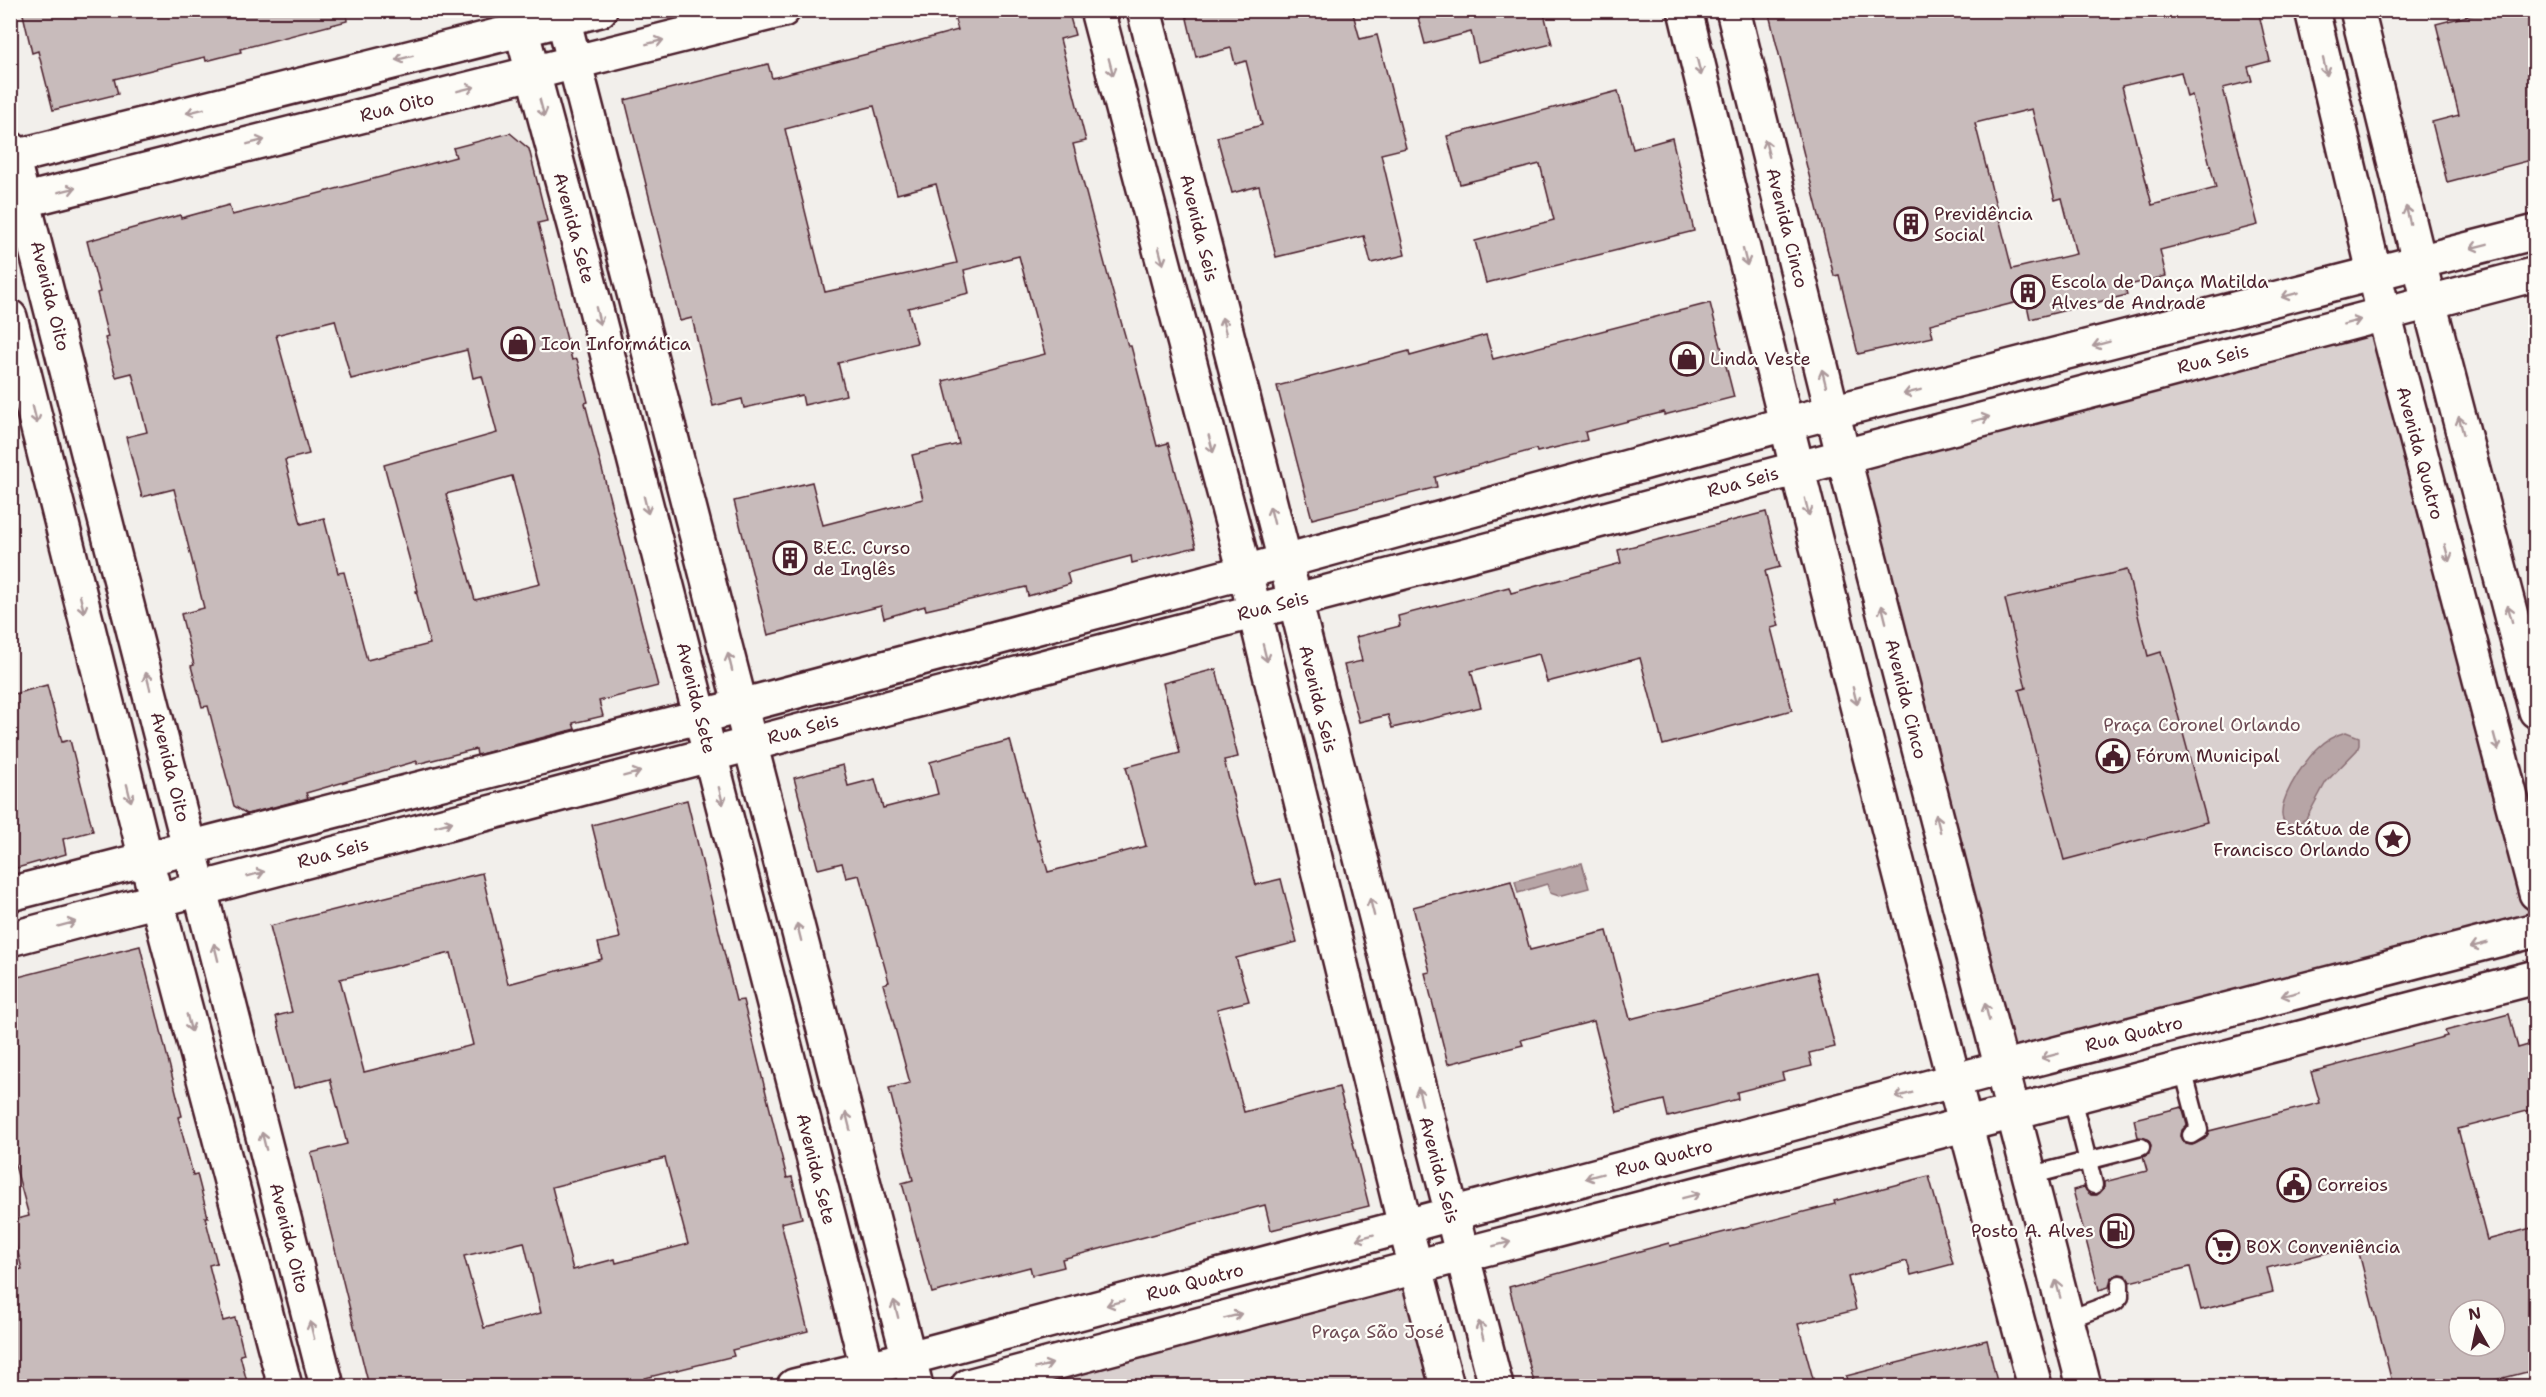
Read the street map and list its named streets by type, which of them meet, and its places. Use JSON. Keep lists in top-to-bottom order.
{
  "streets": {
    "street": [
      "Rua Oito",
      "Avenida Sete",
      "Avenida Seis",
      "Avenida Cinco",
      "Avenida Oito",
      "Rua Seis",
      "Avenida Quatro",
      "Rua Quatro"
    ]
  },
  "crossings": [
    ["Rua Oito", "Avenida Sete"],
    ["Rua Oito", "Avenida Oito"],
    ["Avenida Sete", "Rua Seis"],
    ["Avenida Sete", "Rua Quatro"],
    ["Avenida Seis", "Rua Seis"],
    ["Avenida Seis", "Rua Quatro"],
    ["Avenida Cinco", "Rua Seis"],
    ["Avenida Cinco", "Rua Quatro"],
    ["Avenida Oito", "Rua Seis"],
    ["Rua Seis", "Avenida Quatro"]
  ],
  "parks": ["Praça Coronel Orlando", "Praça São José"],
  "places": {
    "building": ["Previdência Social", "Escola de Dança Matilda Alves de Andrade", "B.E.C. Curso de Inglês"],
    "shop": ["Icon Informática", "Linda Veste"],
    "public building": ["Fórum Municipal", "Correios"],
    "place": ["Estátua de Francisco Orlando"],
    "fuel station": ["Posto A. Alves"],
    "supermarket": ["BOX Conveniência"]
  },
  "north": "top"
}
